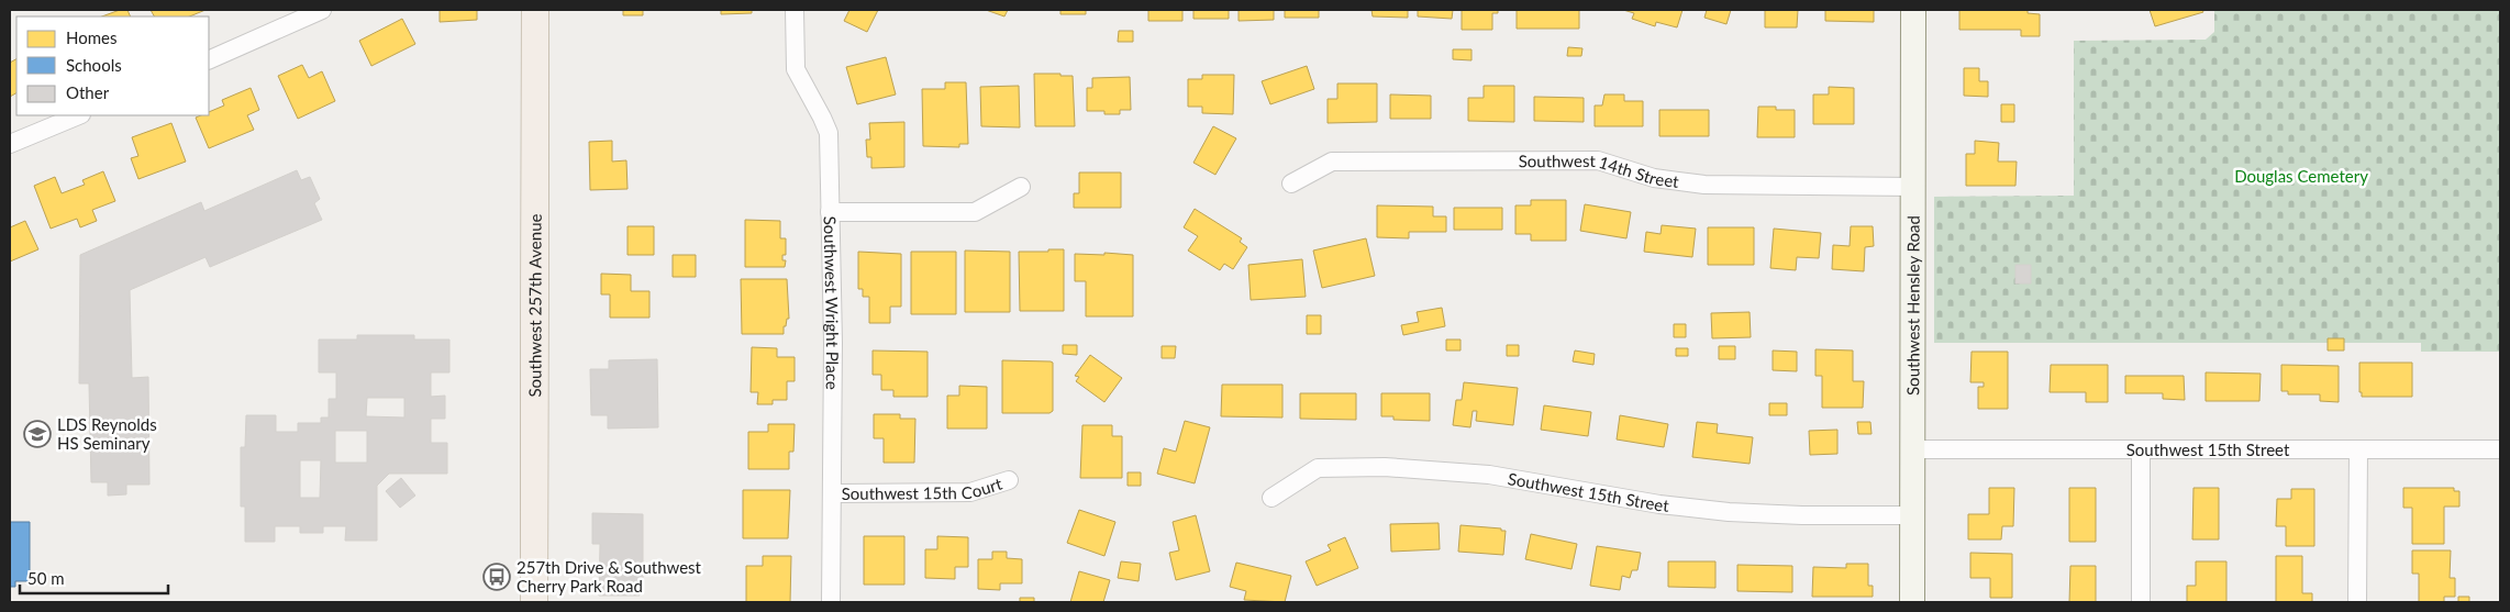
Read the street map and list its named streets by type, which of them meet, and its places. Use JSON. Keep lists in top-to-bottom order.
{
  "streets": {
    "main road": ["Southwest 257th Avenue"],
    "street": [
      "Southwest 14th Street",
      "Southwest Wright Place",
      "Southwest Hensley Road",
      "Southwest 15th Street",
      "Southwest 15th Court"
    ]
  },
  "crossings": [
    ["Southwest 14th Street", "Southwest Hensley Road"],
    ["Southwest Wright Place", "Southwest 15th Court"],
    ["Southwest Hensley Road", "Southwest 15th Street"]
  ],
  "parks": ["Douglas Cemetery"],
  "places": {
    "school or university": ["LDS Reynolds HS Seminary"],
    "bus stop": ["257th Drive & Southwest Cherry Park Road"]
  },
  "legend": ["Homes", "Schools", "Other"],
  "scale_bar": "50 m"
}
